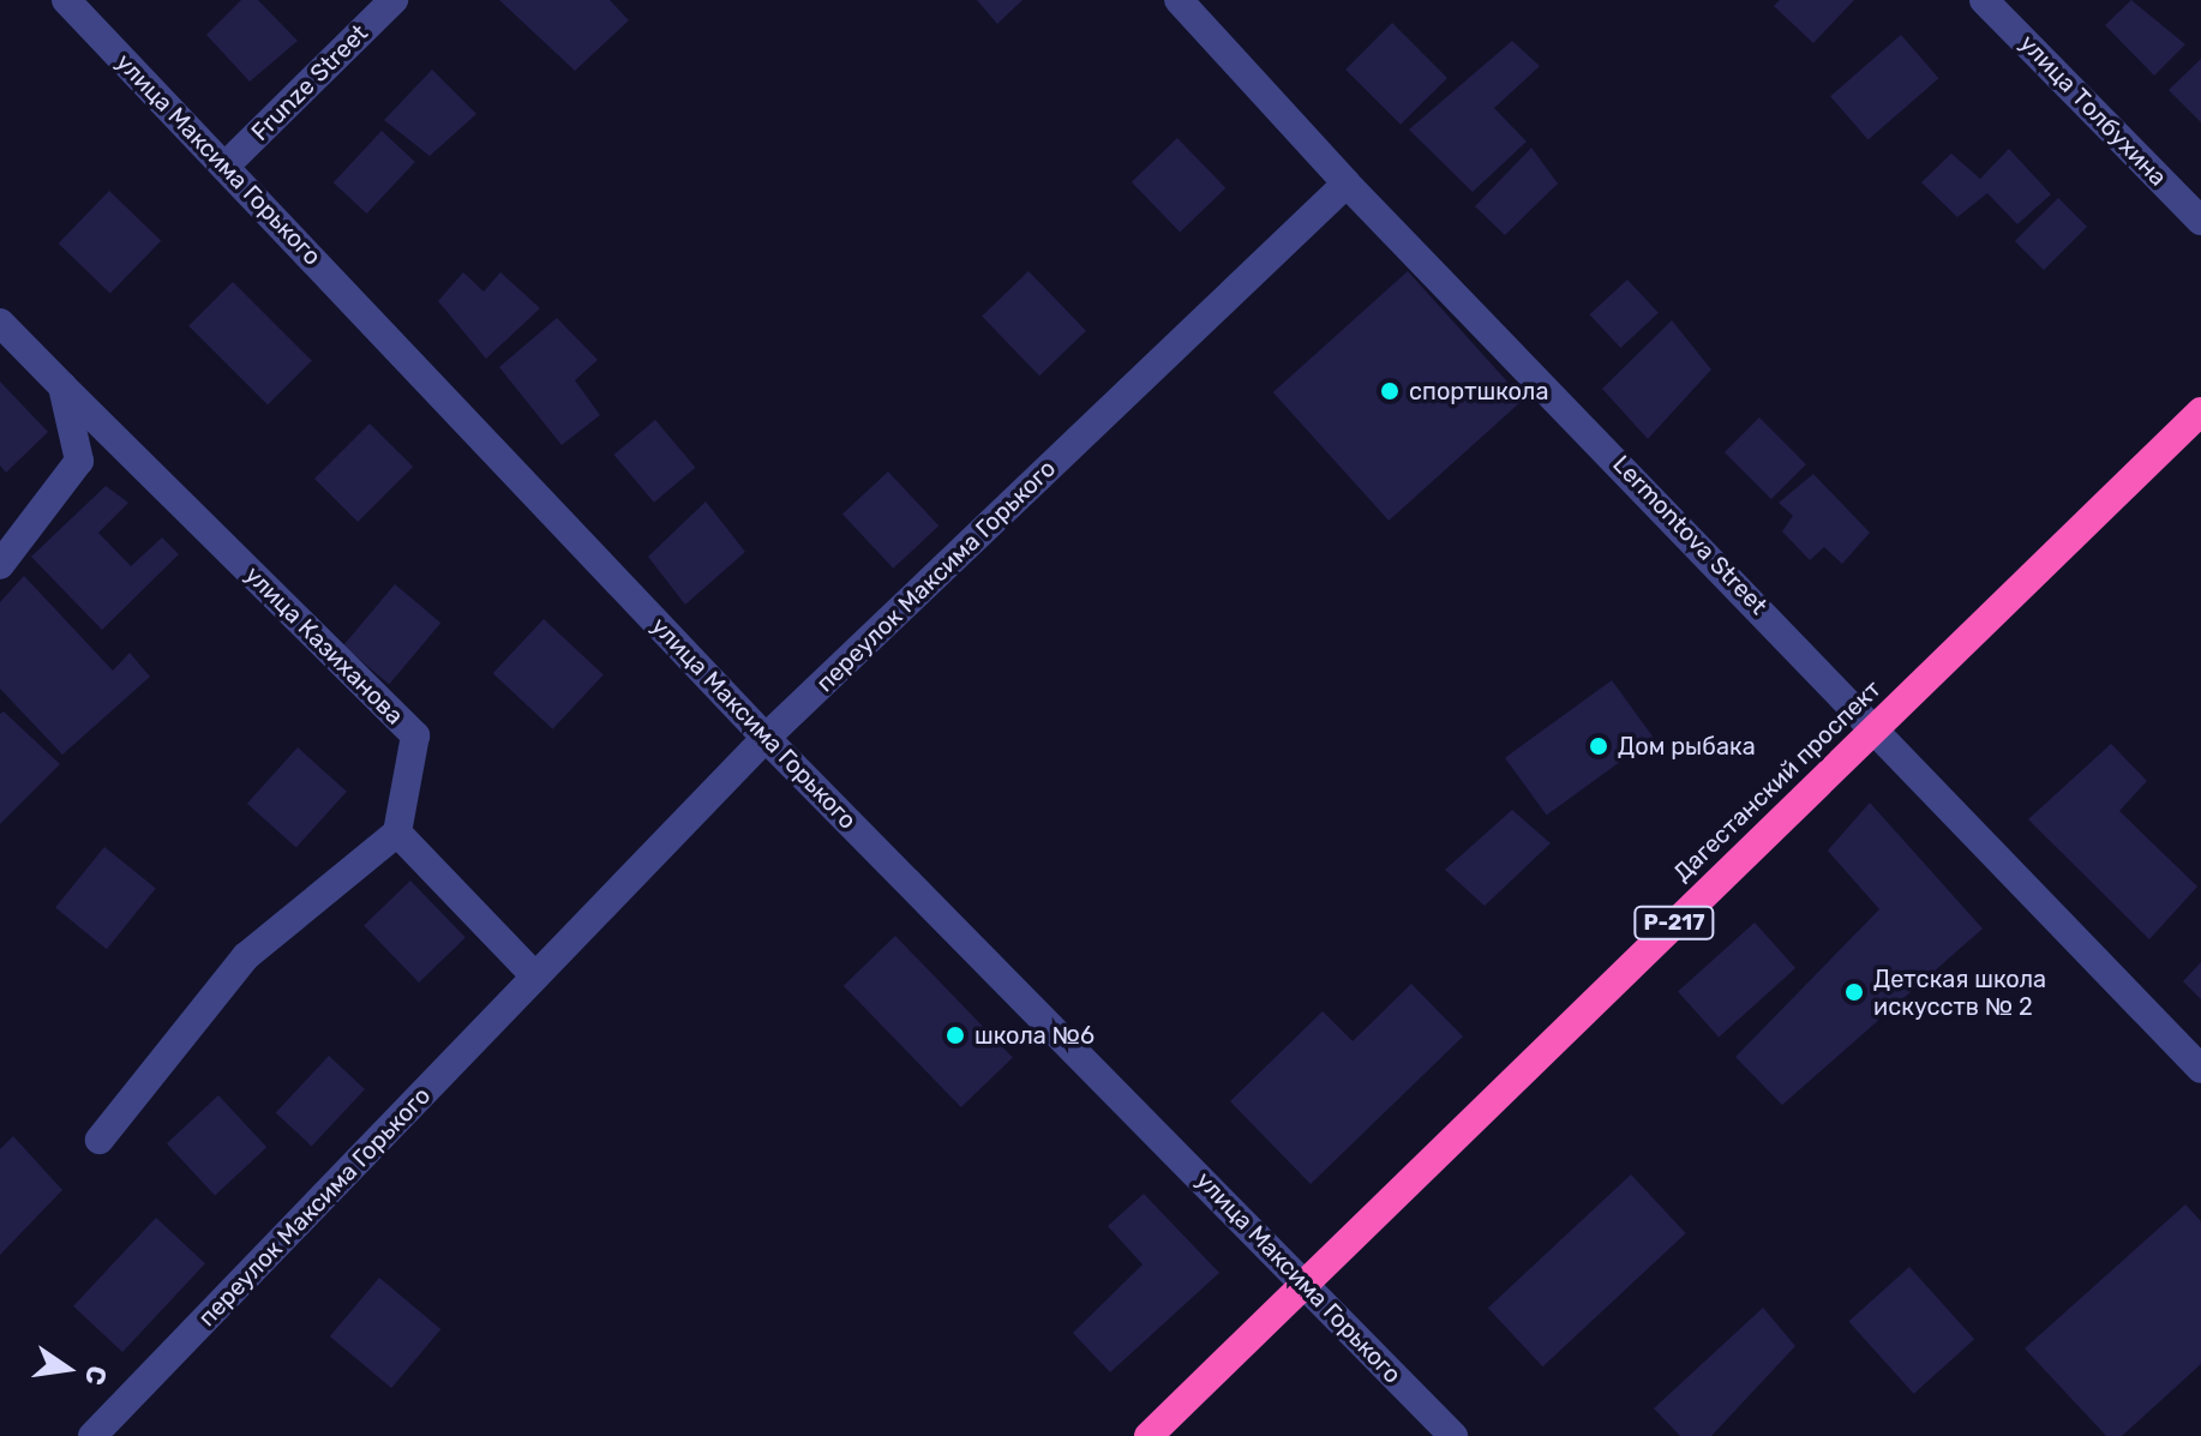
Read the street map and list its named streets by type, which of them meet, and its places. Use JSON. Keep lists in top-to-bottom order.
{
  "streets": {
    "highway": ["Дагестанский проспект", "Р-217"],
    "street": [
      "Frunze Street",
      "улица Толбухина",
      "улица Максима Горького",
      "Lermontova Street",
      "переулок Максима Горького",
      "улица Казиханова"
    ]
  },
  "crossings": [
    ["Frunze Street", "улица Максима Горького"],
    ["улица Максима Горького", "переулок Максима Горького"],
    ["улица Максима Горького", "Дагестанский проспект"],
    ["Lermontova Street", "переулок Максима Горького"],
    ["Lermontova Street", "Дагестанский проспект"]
  ],
  "places": [
    "спортшкола",
    "Дом рыбака",
    "Детская школа искусств № 2",
    "школа №6"
  ],
  "north": "right"
}
